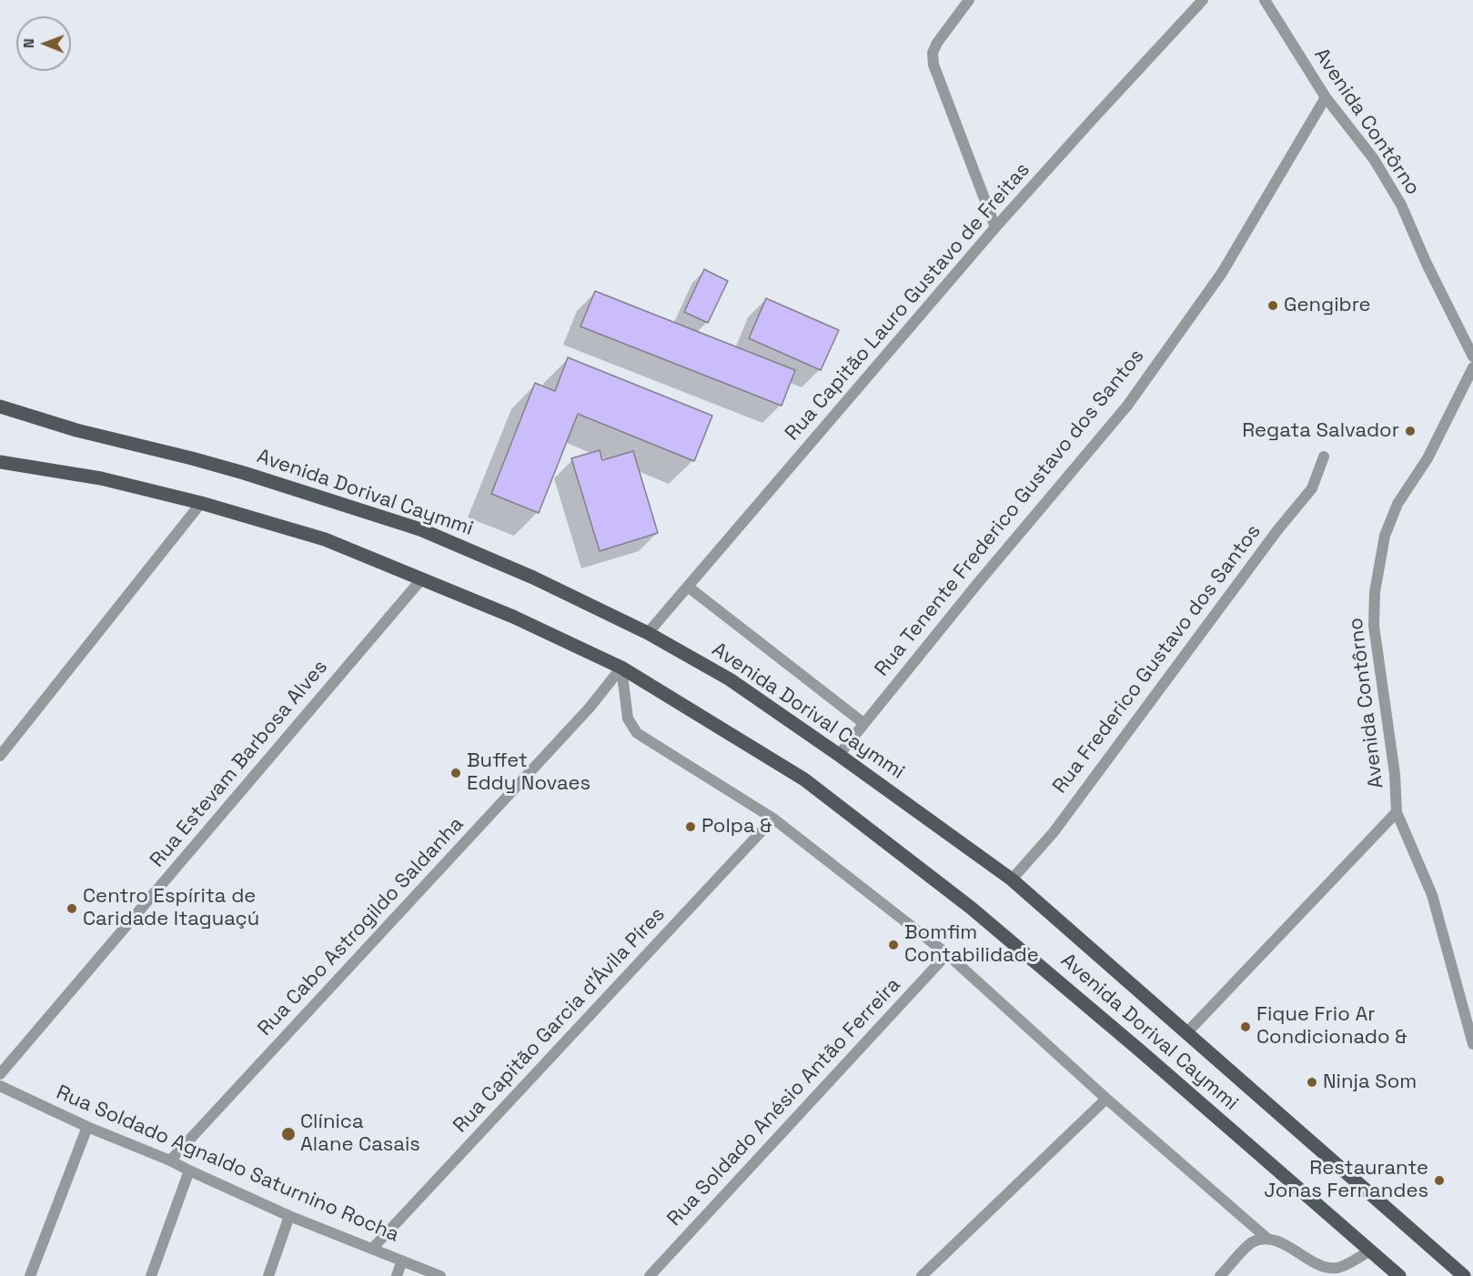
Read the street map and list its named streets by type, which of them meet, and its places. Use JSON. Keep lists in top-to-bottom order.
{
  "streets": {
    "main road": ["Avenida Dorival Caymmi"],
    "street": [
      "Avenida Contôrno",
      "Rua Capitão Lauro Gustavo de Freitas",
      "Rua Tenente Frederico Gustavo dos Santos",
      "Rua Frederico Gustavo dos Santos",
      "Rua Estevam Barbosa Alves",
      "Rua Cabo Astrogildo Saldanha",
      "Rua Capitão Garcia d'Ávila Píres",
      "Rua Soldado Anésio Antão Ferreira",
      "Rua Soldado Agnaldo Saturnino Rocha"
    ]
  },
  "crossings": [
    ["Avenida Contôrno", "Rua Tenente Frederico Gustavo dos Santos"],
    ["Rua Capitão Lauro Gustavo de Freitas", "Avenida Dorival Caymmi"],
    ["Avenida Dorival Caymmi", "Rua Tenente Frederico Gustavo dos Santos"],
    ["Avenida Dorival Caymmi", "Rua Frederico Gustavo dos Santos"],
    ["Avenida Dorival Caymmi", "Rua Estevam Barbosa Alves"],
    ["Avenida Dorival Caymmi", "Rua Cabo Astrogildo Saldanha"],
    ["Rua Cabo Astrogildo Saldanha", "Rua Soldado Agnaldo Saturnino Rocha"],
    ["Rua Capitão Garcia d'Ávila Píres", "Rua Soldado Agnaldo Saturnino Rocha"]
  ],
  "places": [
    "Gengibre",
    "Regata Salvador",
    "Buffet Eddy Novaes",
    "Polpa &",
    "Centro Espírita de Caridade Itaguaçú",
    "Bomfim Contabilidade",
    "Fique Frio Ar Condicionado &",
    "Ninja Som",
    "Clínica Alane Casais",
    "Restaurante Jonas Fernandes"
  ],
  "north": "left"
}
